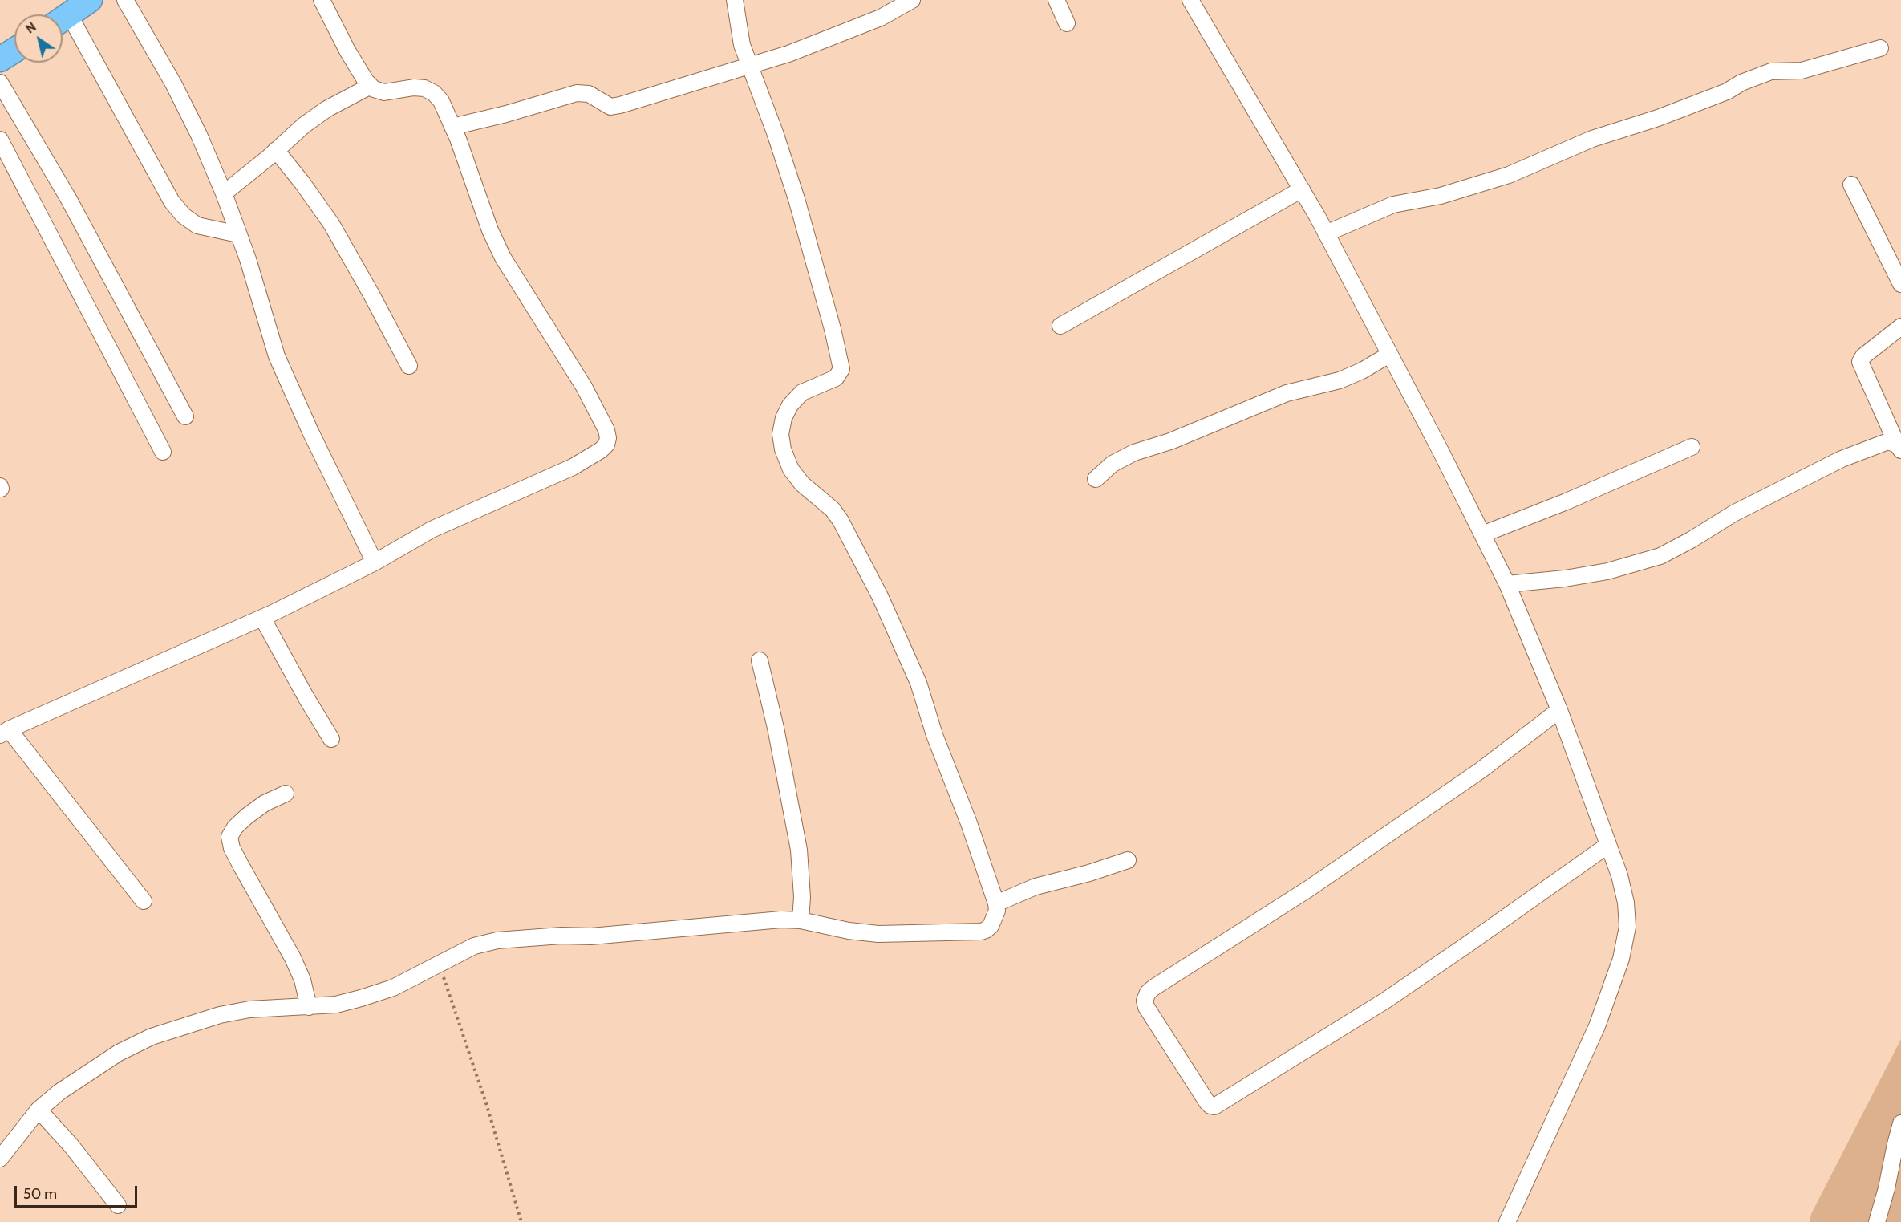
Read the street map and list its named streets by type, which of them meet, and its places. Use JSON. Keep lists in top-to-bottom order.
{
  "scale_bar": "50 m",
  "north": "top left"
}
